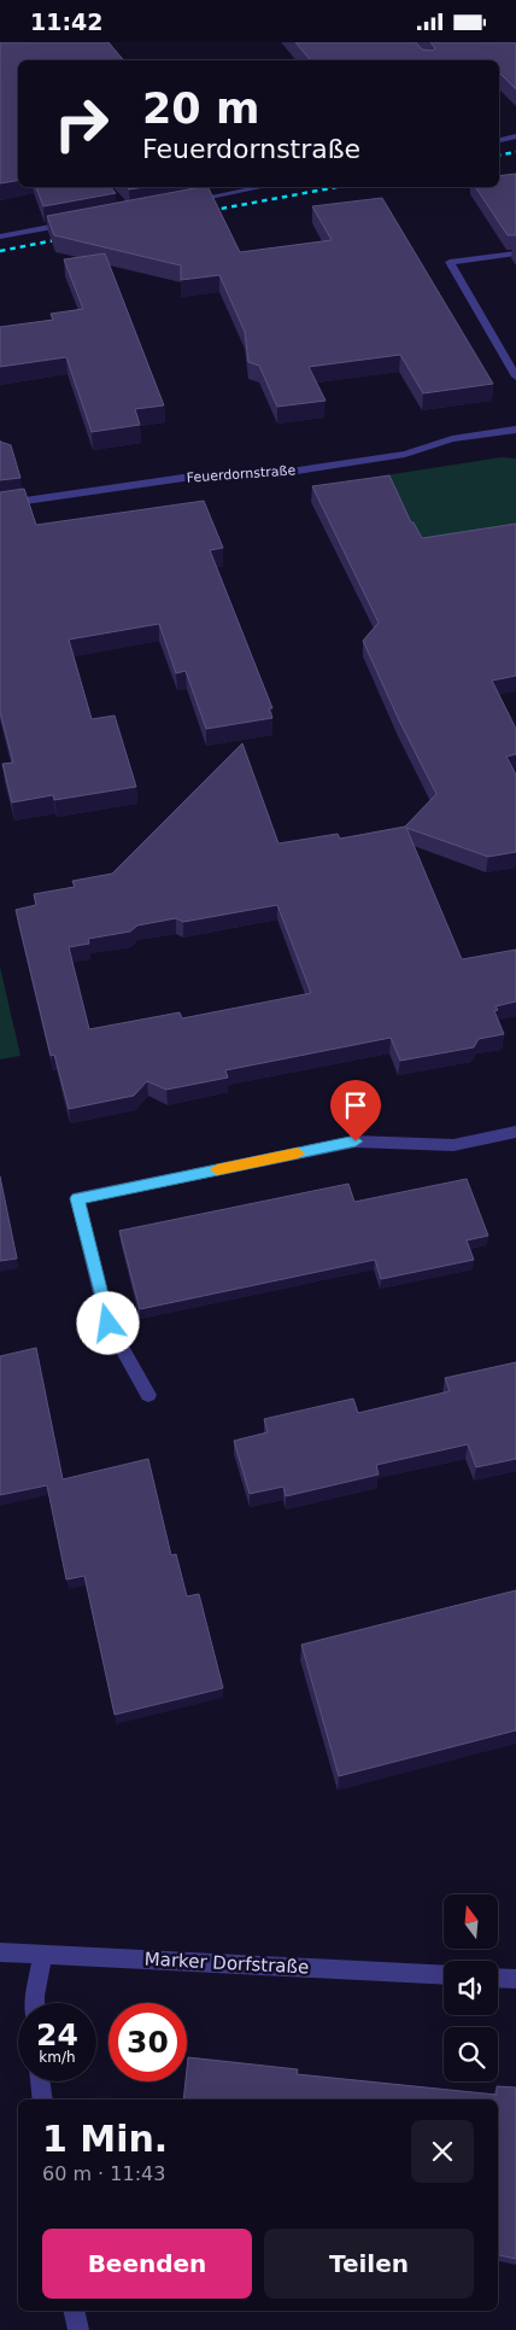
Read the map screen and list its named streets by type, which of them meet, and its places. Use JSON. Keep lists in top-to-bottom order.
{
  "streets": {
    "street": ["Feuerdornstraße", "Marker Dorfstraße"]
  },
  "north": "top",
  "page": {
    "status": "11:42",
    "turn": ["20 m", "Feuerdornstraße"],
    "speed": "24 km/h",
    "limit": "30",
    "heading": ["1 Min.", "60 m · 11:43"],
    "buttons": ["Beenden", "Teilen"]
  }
}
